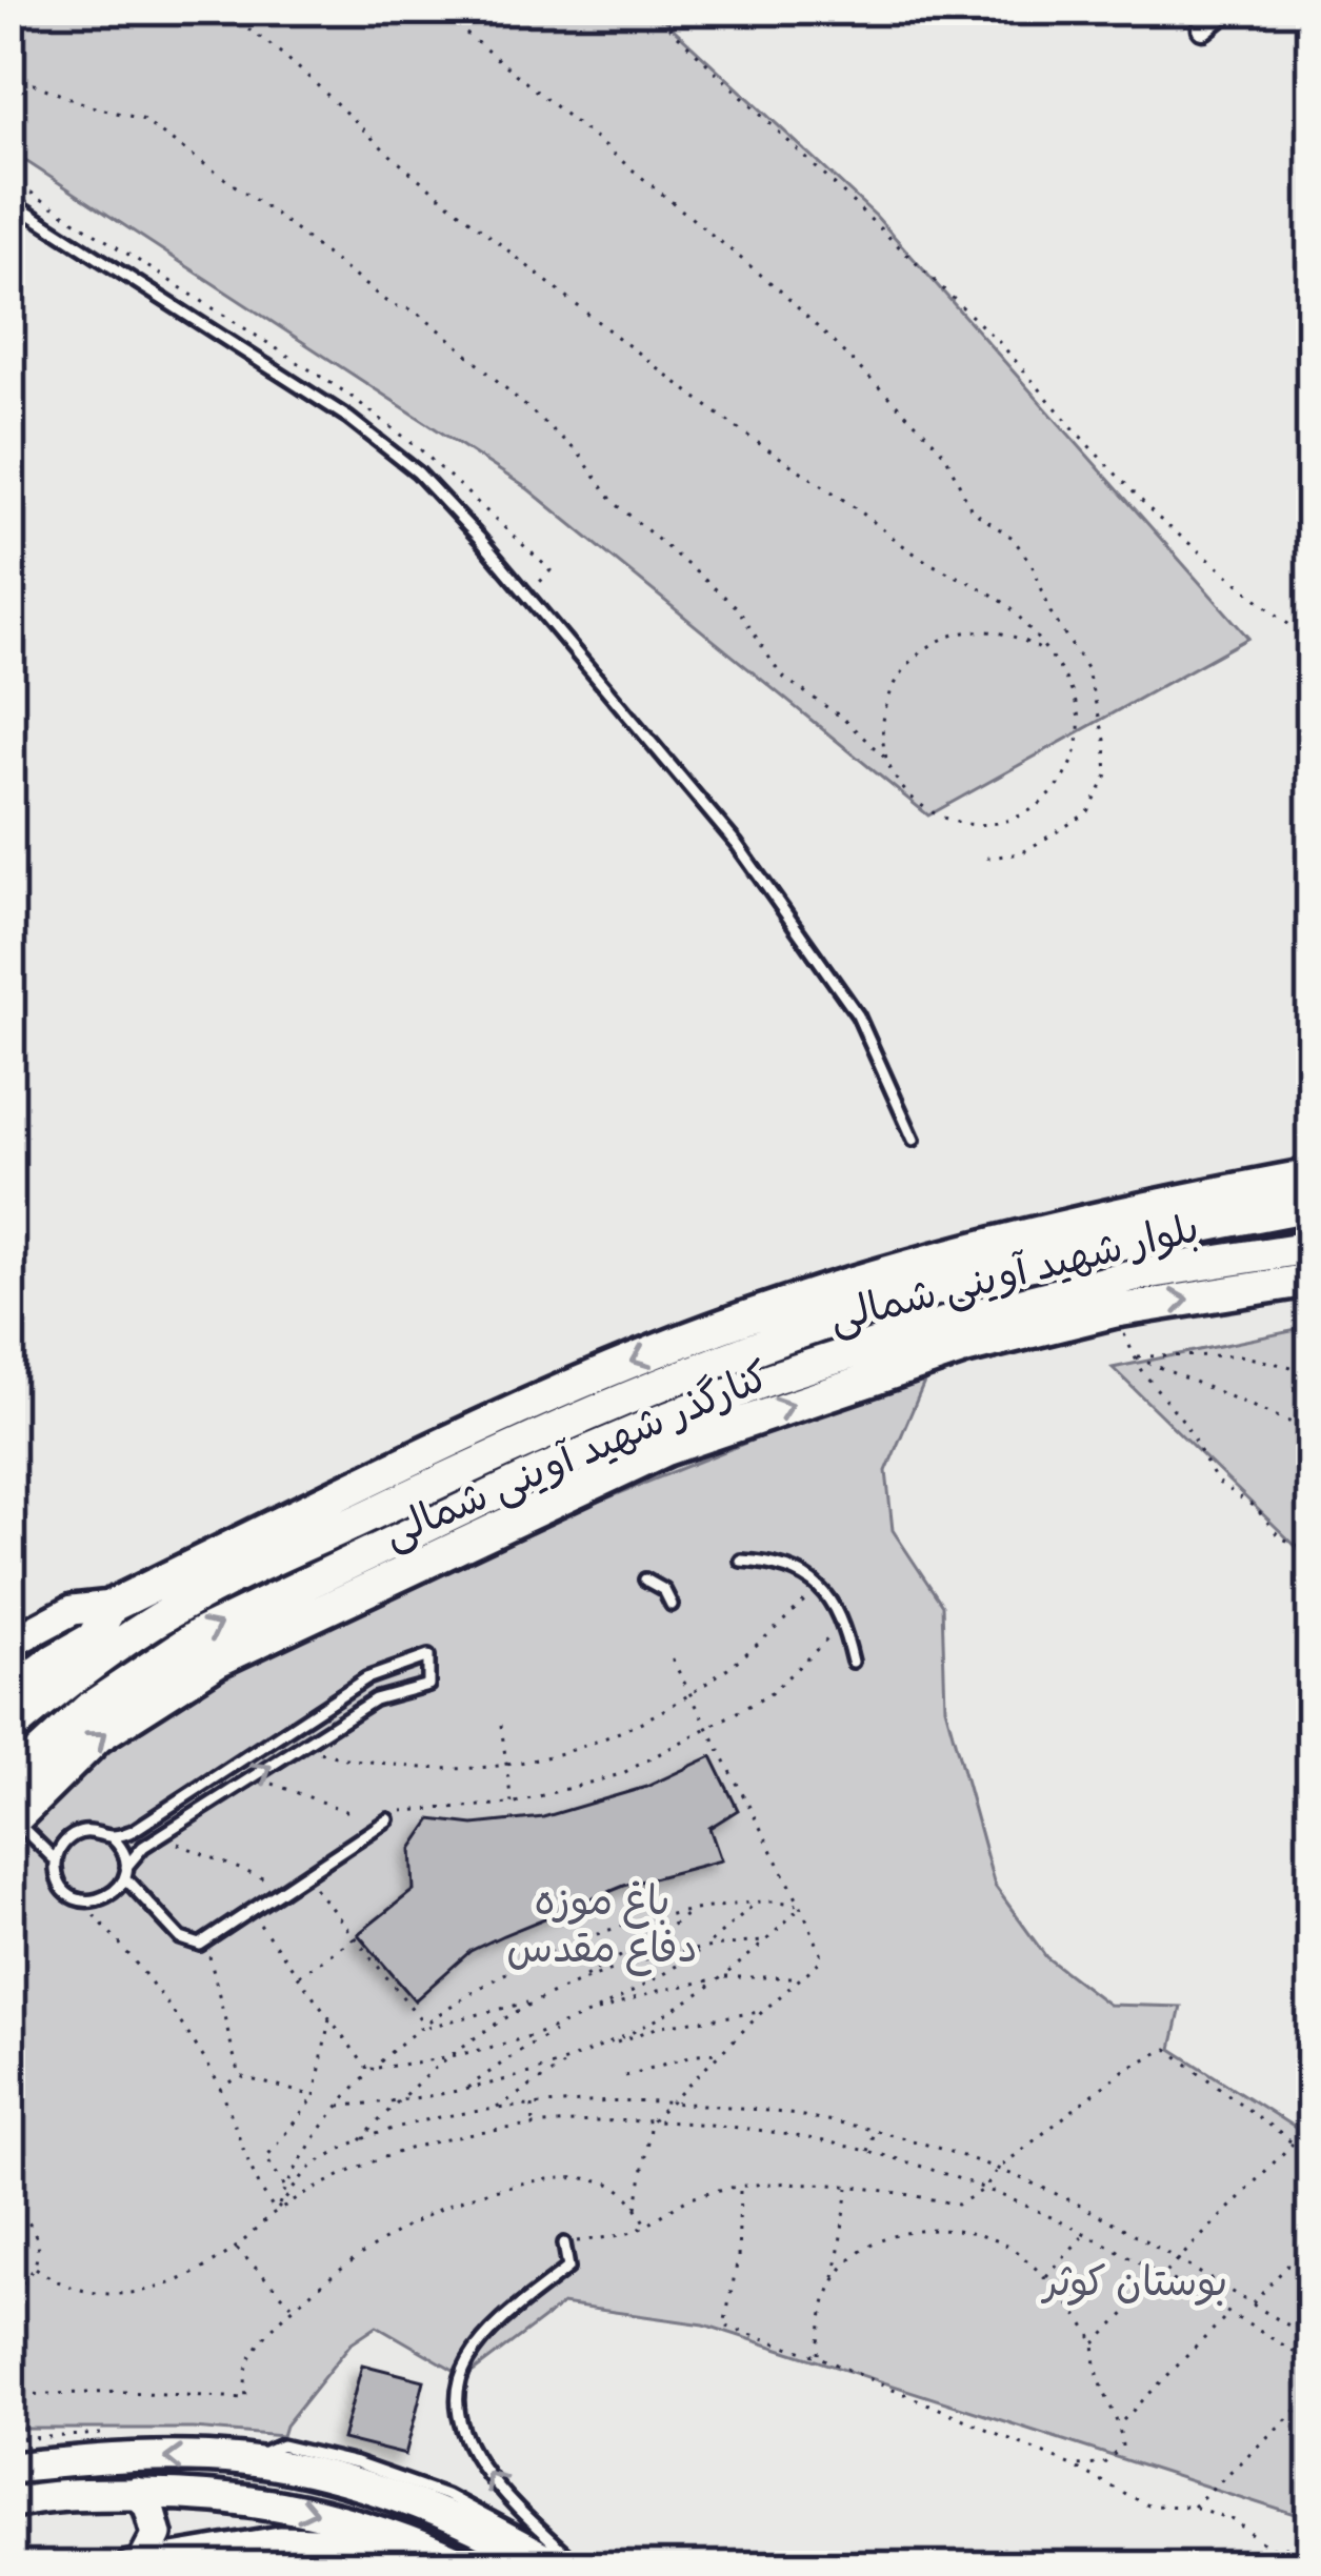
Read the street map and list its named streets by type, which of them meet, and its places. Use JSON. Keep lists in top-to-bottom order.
{
  "streets": {
    "main road": ["بلوار شهید آوینی شمالی", "کنارگذر شهید آوینی شمالی"]
  },
  "parks": ["باغ موزه دفاع مقدس", "بوستان کوثر"]
}
